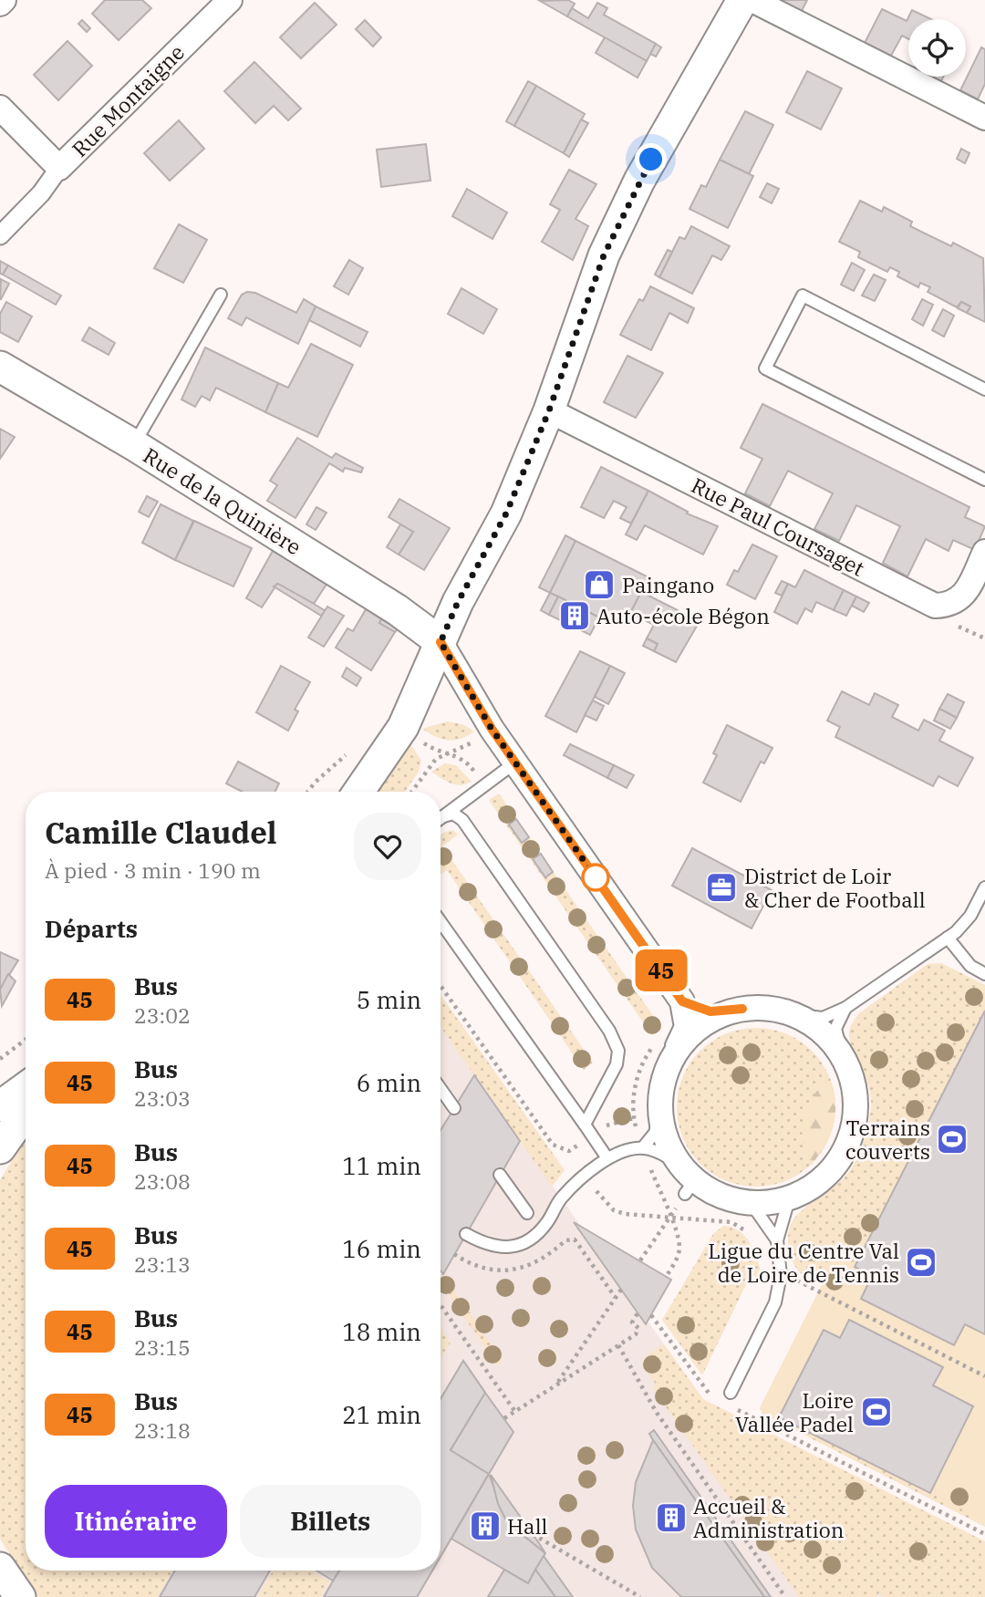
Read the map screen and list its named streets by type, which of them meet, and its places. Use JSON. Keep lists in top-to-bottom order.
{
  "streets": {
    "street": ["Rue Montaigne", "Rue de la Quinière", "Rue Paul Coursaget"]
  },
  "places": {
    "shop": ["Paingano"],
    "building": ["Auto-école Bégon", "Accueil & Administration", "Hall"],
    "office": ["District de Loir & Cher de Football"],
    "sports": ["Terrains couverts", "Ligue du Centre Val de Loire de Tennis", "Loire Vallée Padel"]
  },
  "lines": ["bus line 45"],
  "page": {
    "on_map": "45",
    "heading": [
      ["Camille Claudel", "À pied · 3 min · 190 m"],
      "Départs"
    ],
    "list": [
      {
        "mark": "45",
        "name": "Bus",
        "note": "23:02",
        "value": "5 min"
      },
      {
        "mark": "45",
        "name": "Bus",
        "note": "23:03",
        "value": "6 min"
      },
      {
        "mark": "45",
        "name": "Bus",
        "note": "23:08",
        "value": "11 min"
      },
      {
        "mark": "45",
        "name": "Bus",
        "note": "23:13",
        "value": "16 min"
      },
      {
        "mark": "45",
        "name": "Bus",
        "note": "23:15",
        "value": "18 min"
      },
      {
        "mark": "45",
        "name": "Bus",
        "note": "23:18",
        "value": "21 min"
      }
    ],
    "buttons": ["Itinéraire", "Billets"]
  }
}
